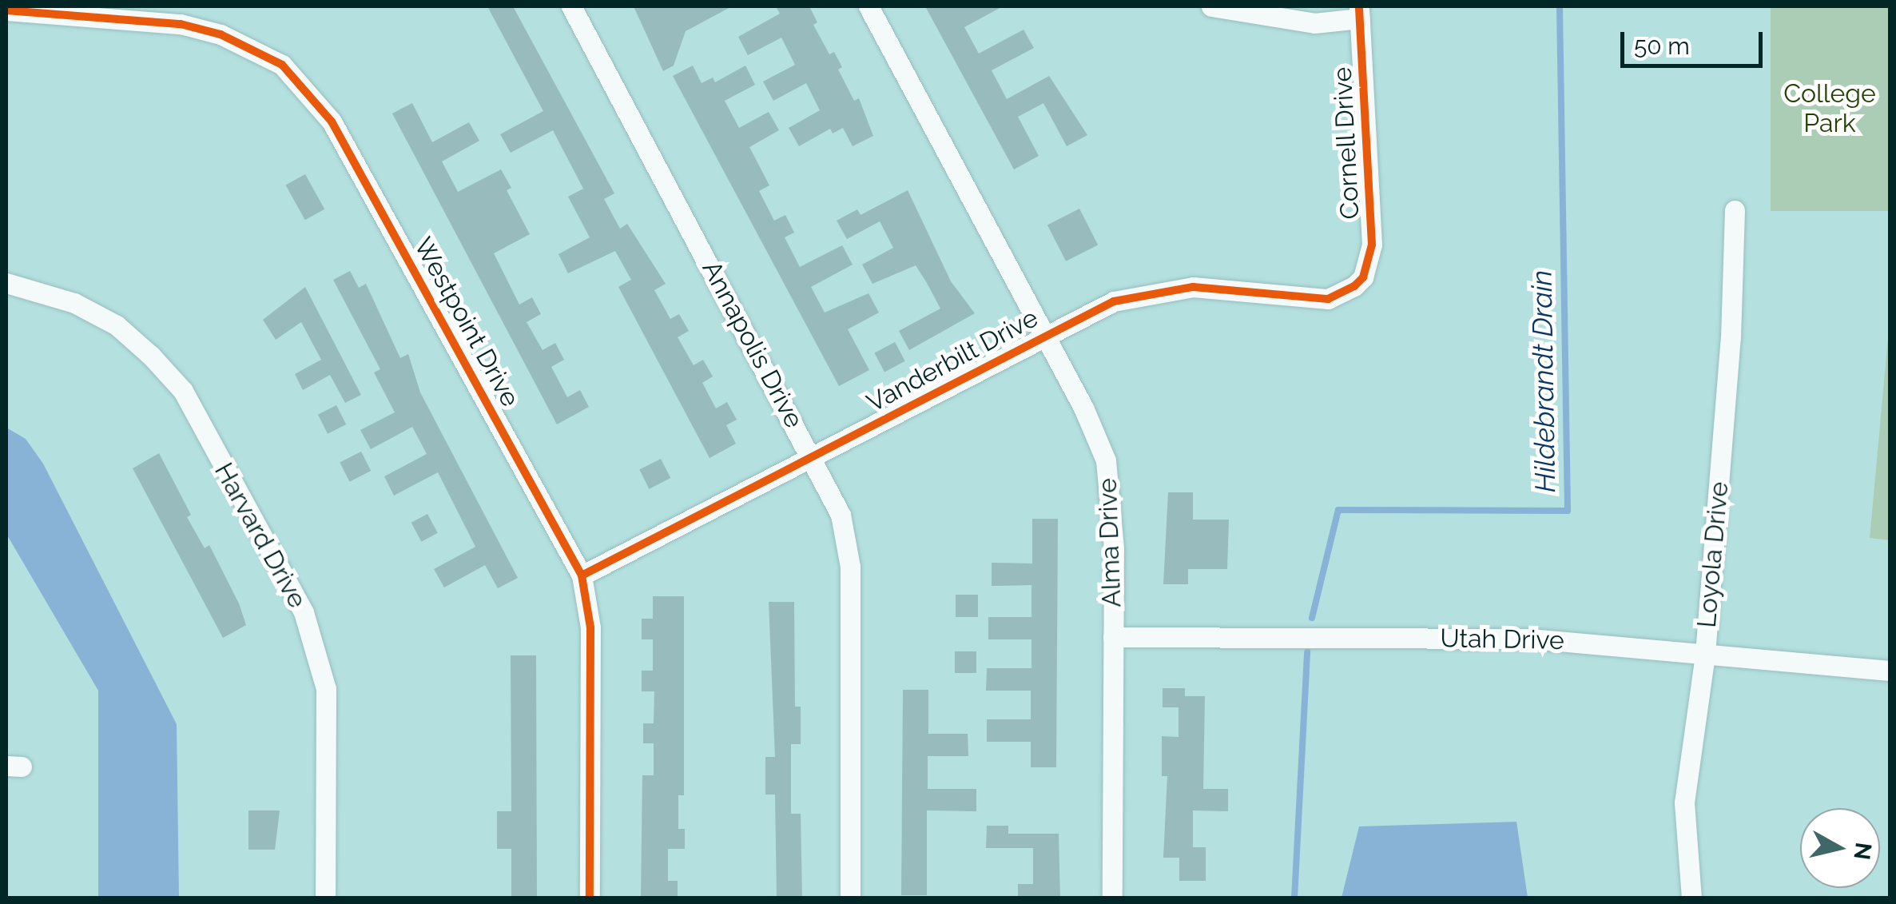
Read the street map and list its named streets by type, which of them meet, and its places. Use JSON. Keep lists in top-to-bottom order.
{
  "streets": {
    "street": [
      "Cornell Drive",
      "Westpoint Drive",
      "Annapolis Drive",
      "Vanderbilt Drive",
      "Harvard Drive",
      "Alma Drive",
      "Loyola Drive",
      "Utah Drive"
    ]
  },
  "crossings": [
    ["Cornell Drive", "Vanderbilt Drive"],
    ["Westpoint Drive", "Vanderbilt Drive"],
    ["Annapolis Drive", "Vanderbilt Drive"],
    ["Vanderbilt Drive", "Alma Drive"],
    ["Alma Drive", "Utah Drive"],
    ["Loyola Drive", "Utah Drive"]
  ],
  "water": ["Hildebrandt Drain"],
  "parks": ["College Park"],
  "scale_bar": "50 m",
  "north": "right"
}
